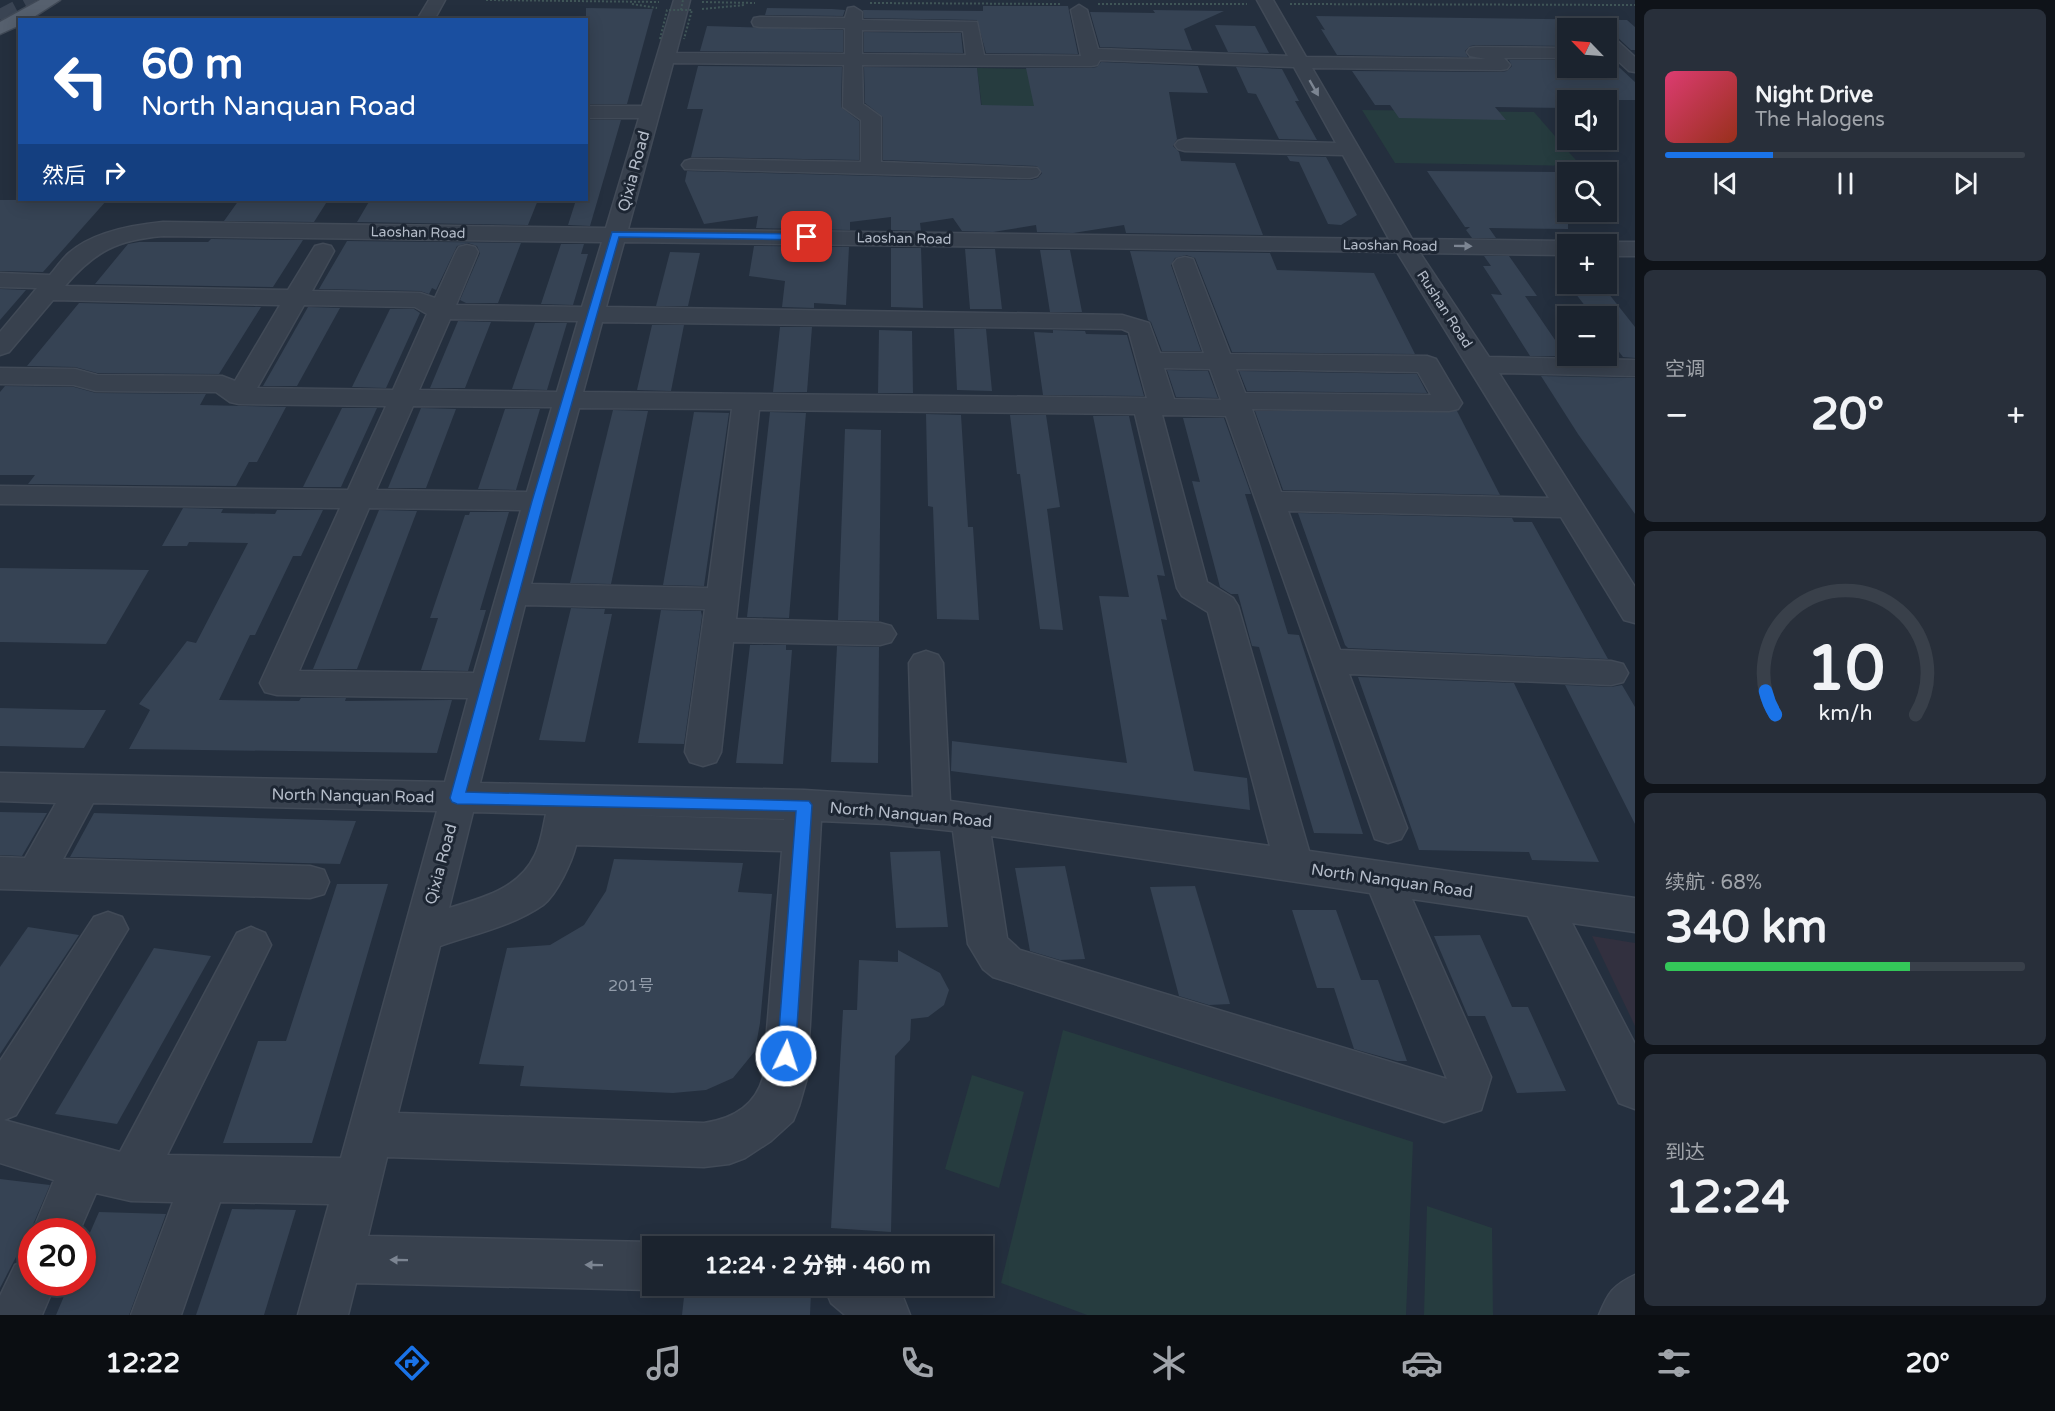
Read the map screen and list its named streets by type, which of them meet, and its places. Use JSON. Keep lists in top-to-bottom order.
{
  "streets": {
    "street": [
      "Qixia Road",
      "Laoshan Road",
      "Rushan Road",
      "North Nanquan Road"
    ]
  },
  "crossings": [
    ["Qixia Road", "Laoshan Road"],
    ["Qixia Road", "North Nanquan Road"],
    ["Laoshan Road", "Rushan Road"]
  ],
  "house_numbers": ["201号"],
  "north": "top left",
  "page": {
    "map_buttons": ["+", "−"],
    "turn": ["60 m", "North Nanquan Road"],
    "song": ["Night Drive", "The Halogens"],
    "then": "然后",
    "tile": [
      "空调",
      ["续航 · 68%", "340 km"],
      ["到达", "12:24"]
    ],
    "heat": ["−", "20°", "+"],
    "limit": "20",
    "trip": "12:24 · 2 分钟 · 460 m",
    "tabs": ["12:22", "20°"],
    "gauge": ["10", "km/h"]
  }
}
